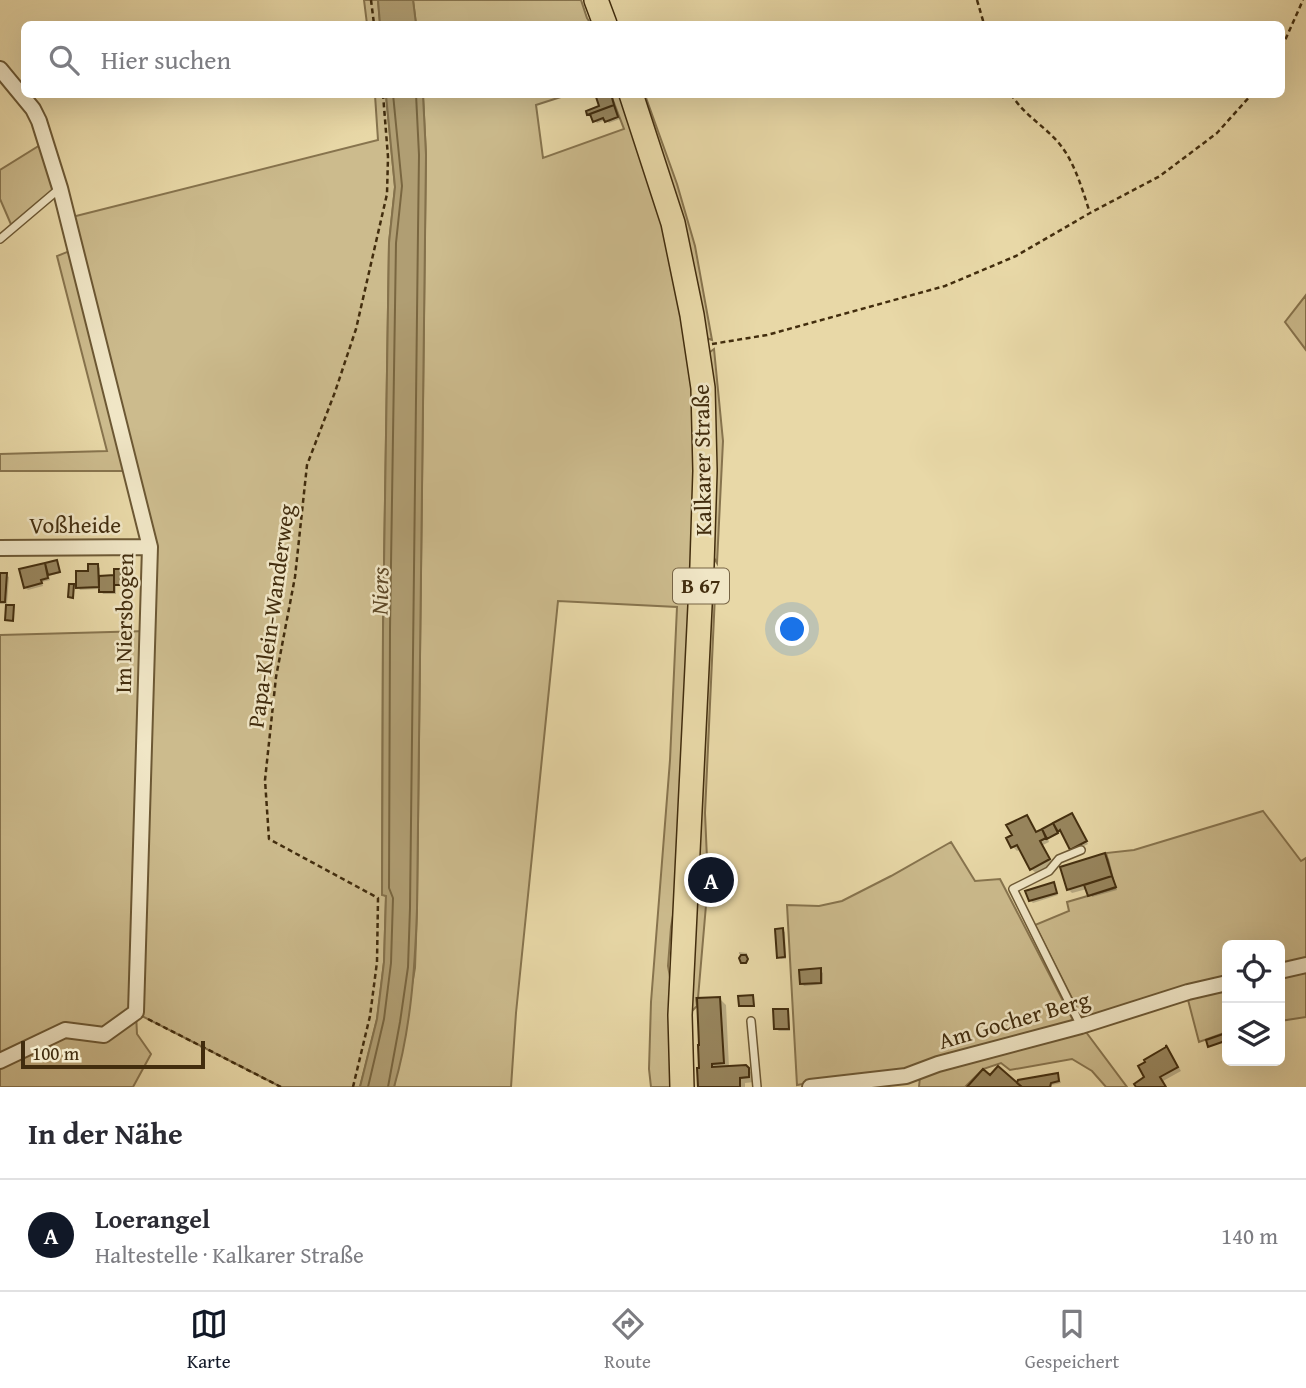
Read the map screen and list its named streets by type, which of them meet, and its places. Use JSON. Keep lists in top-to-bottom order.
{
  "streets": {
    "main road": ["Kalkarer Straße", "B 67"],
    "street": ["Voßheide", "Im Niersbogen", "Am Gocher Berg"],
    "path": ["Papa-Klein-Wanderweg"]
  },
  "crossings": [
    ["Voßheide", "Im Niersbogen"]
  ],
  "water": ["Niers"],
  "scale_bar": "100 m",
  "page": {
    "search": "Hier suchen",
    "pins": "A",
    "scale": "100 m",
    "heading": "In der Nähe",
    "list": [
      {
        "mark": "A",
        "name": "Loerangel",
        "note": "Haltestelle · Kalkarer Straße",
        "value": "140 m"
      }
    ],
    "nav": ["Karte", "Route", "Gespeichert"]
  }
}
